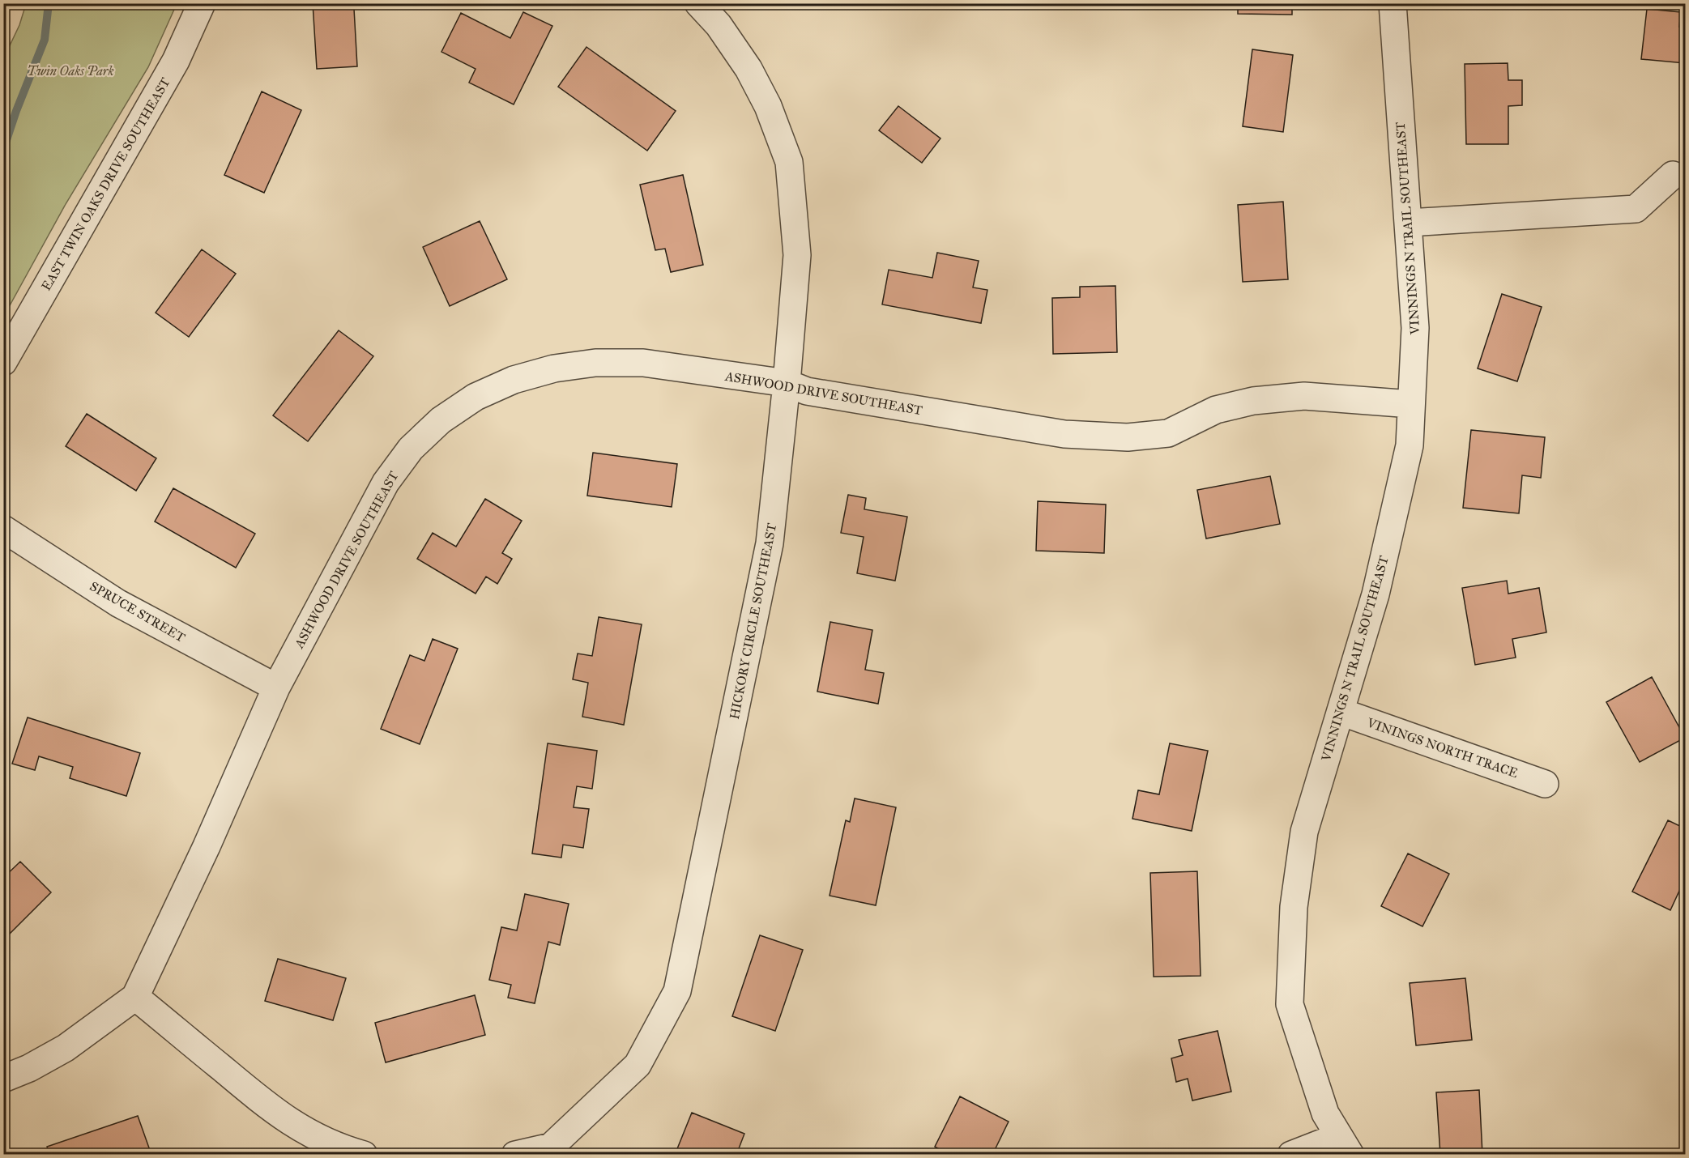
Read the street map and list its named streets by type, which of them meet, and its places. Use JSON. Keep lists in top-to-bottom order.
{
  "streets": {
    "street": [
      "EAST TWIN OAKS DRIVE SOUTHEAST",
      "VINNINGS N TRAIL SOUTHEAST",
      "ASHWOOD DRIVE SOUTHEAST",
      "SPRUCE STREET",
      "HICKORY CIRCLE SOUTHEAST",
      "VININGS NORTH TRACE"
    ]
  },
  "crossings": [
    ["VINNINGS N TRAIL SOUTHEAST", "ASHWOOD DRIVE SOUTHEAST"],
    ["VINNINGS N TRAIL SOUTHEAST", "VININGS NORTH TRACE"],
    ["ASHWOOD DRIVE SOUTHEAST", "SPRUCE STREET"],
    ["ASHWOOD DRIVE SOUTHEAST", "HICKORY CIRCLE SOUTHEAST"]
  ],
  "parks": ["Twin Oaks Park"]
}
